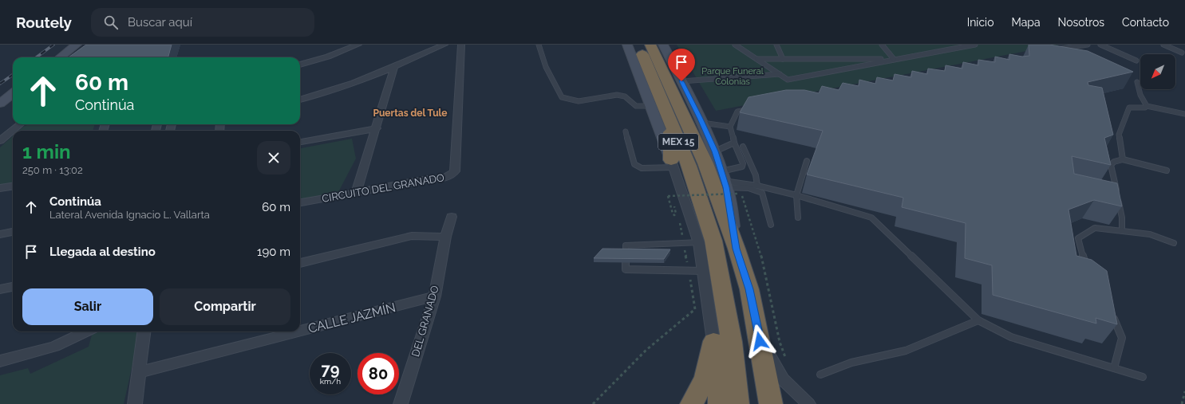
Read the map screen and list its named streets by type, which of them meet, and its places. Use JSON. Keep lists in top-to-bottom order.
{
  "streets": {
    "highway": ["MEX 15"],
    "street": ["CIRCUITO DEL GRANADO", "CALLE JAZMÍN", "DEL GRANADO"]
  },
  "crossings": [
    ["CALLE JAZMÍN", "DEL GRANADO"]
  ],
  "districts": ["Puertas del Tule"],
  "parks": ["Parque Funeral Colonias"],
  "north": "bottom left",
  "page": {
    "header": "Routely",
    "search": "Buscar aquí",
    "nav": [
      "Inicio",
      "Mapa",
      "Nosotros",
      "Contacto"
    ],
    "turn": ["60 m", "Continúa"],
    "heading": ["1 min", "250 m · 13:02"],
    "list": [
      {
        "name": "Continúa",
        "note": "Lateral Avenida Ignacio L. Vallarta",
        "value": "60 m"
      },
      {
        "name": "Llegada al destino",
        "value": "190 m"
      }
    ],
    "buttons": ["Salir", "Compartir"],
    "speed": "79 km/h",
    "limit": "80"
  }
}
